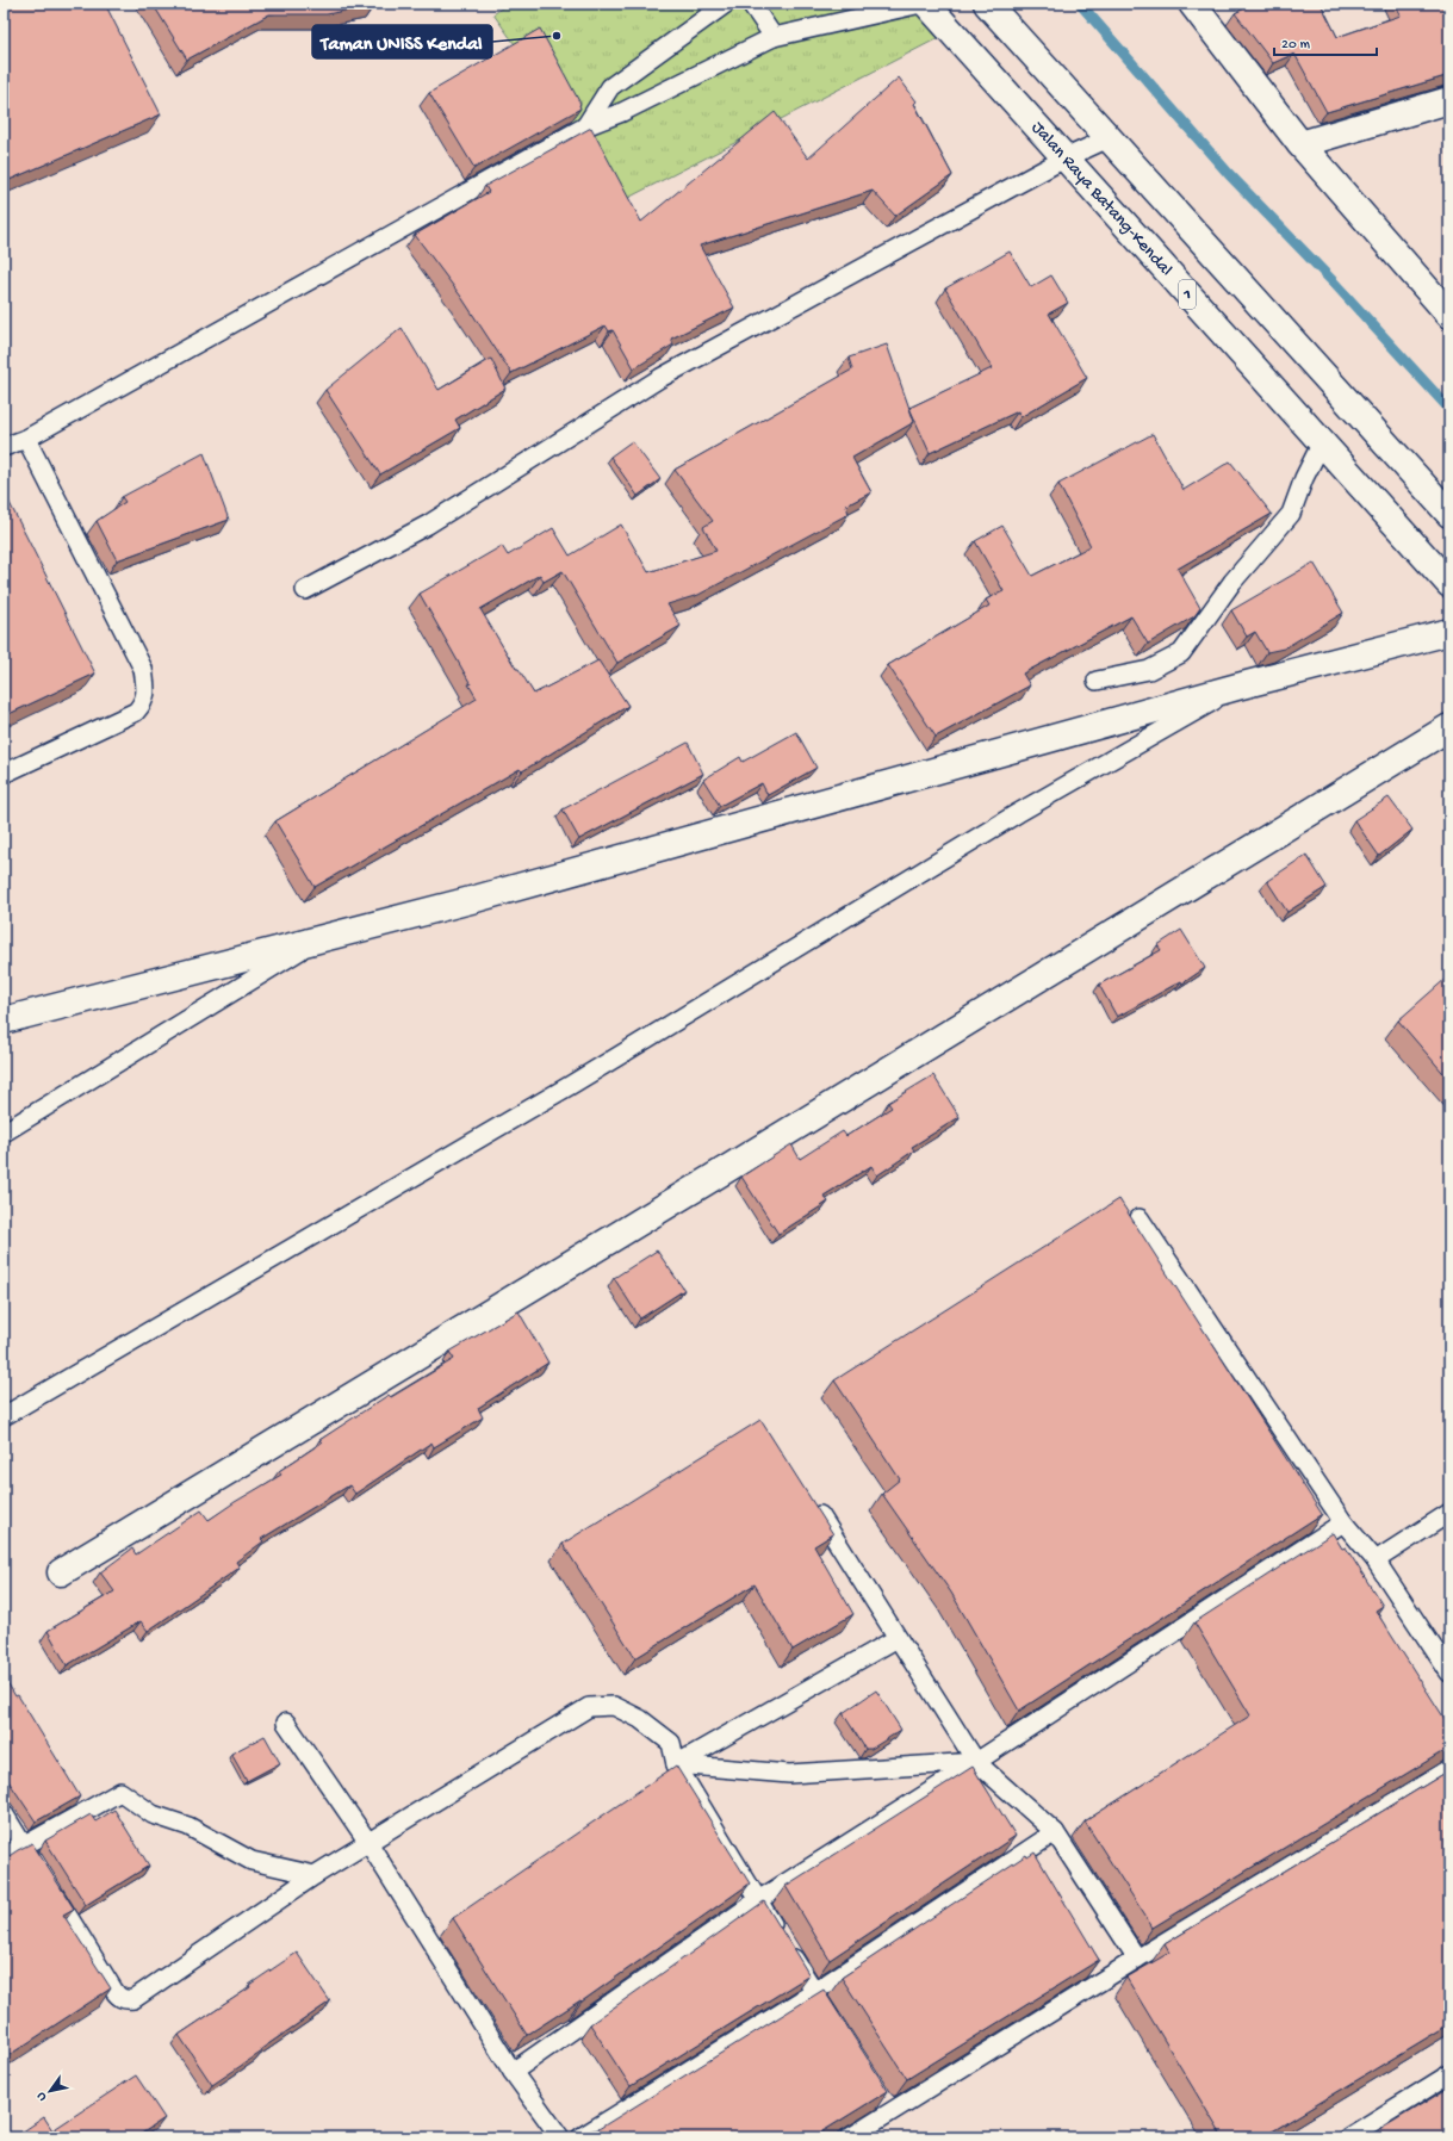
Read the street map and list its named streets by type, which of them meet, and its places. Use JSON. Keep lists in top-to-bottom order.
{
  "streets": {
    "main road": ["Jalan Raya Batang-Kendal", "1"]
  },
  "places": ["Taman UNISS Kendal"],
  "scale_bar": "20 m",
  "north": "bottom left"
}
